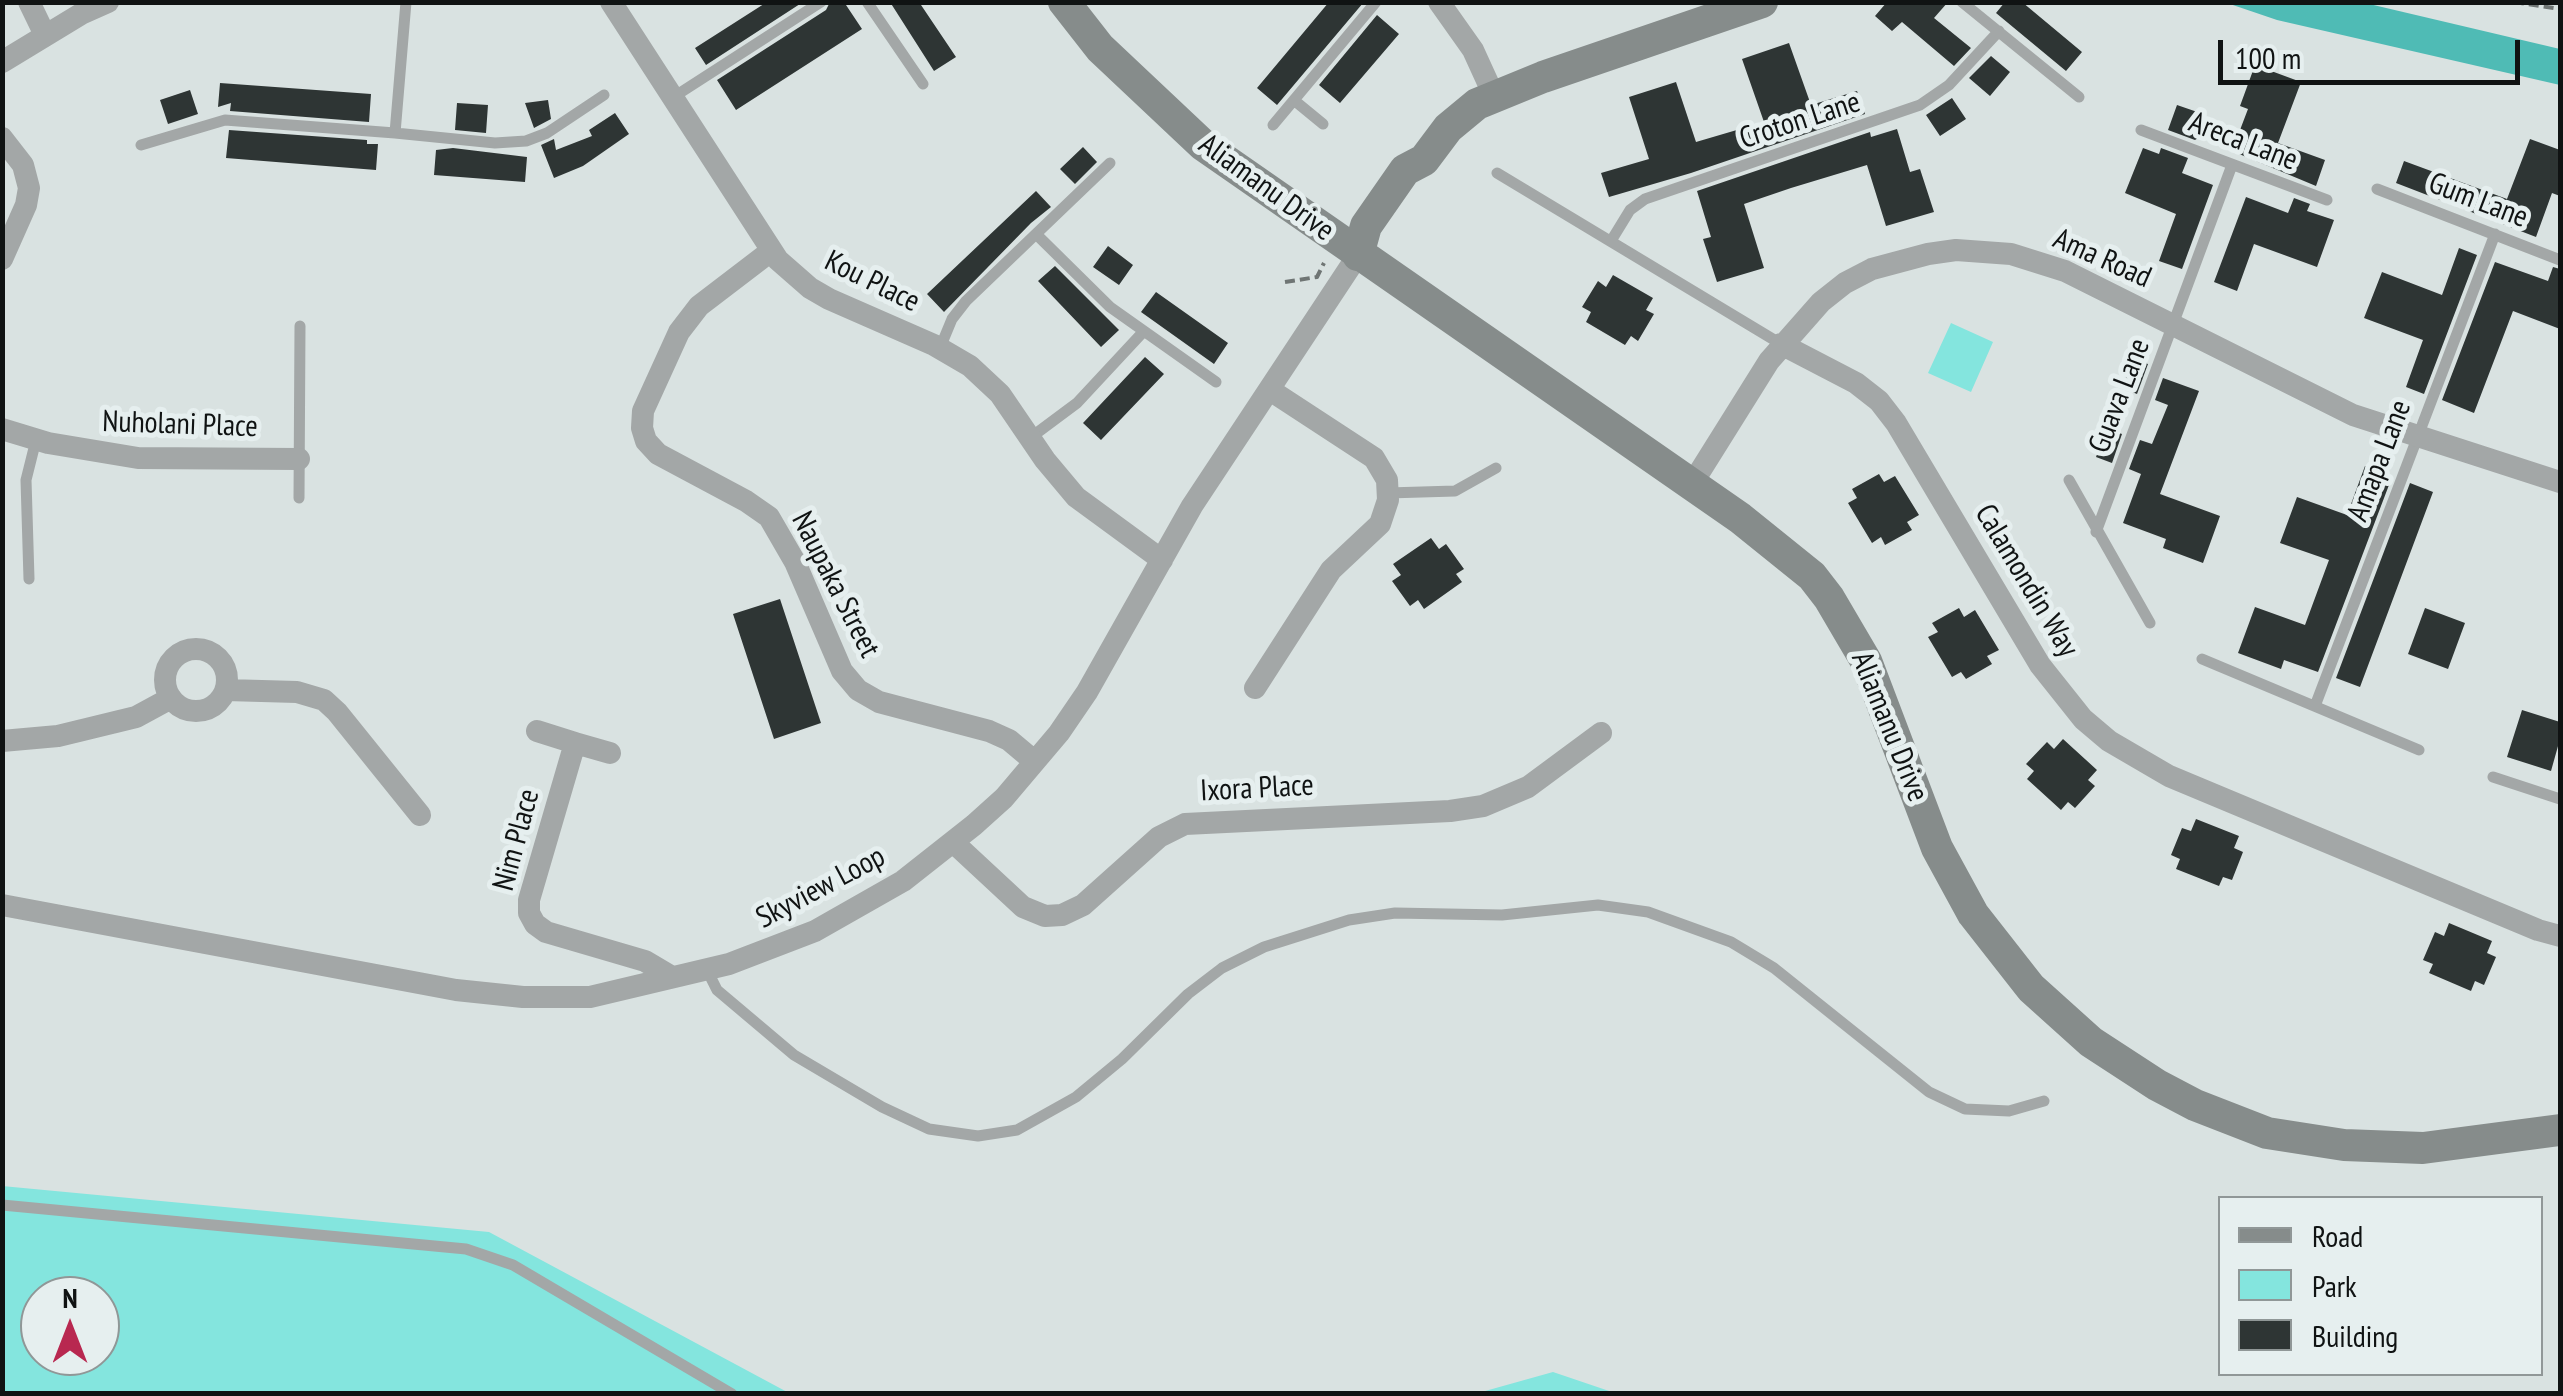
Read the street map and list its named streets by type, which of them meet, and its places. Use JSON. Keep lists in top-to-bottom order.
{
  "streets": {
    "street": [
      "Aliamanu Drive",
      "Ama Road",
      "Kou Place",
      "Nuholani Place",
      "Calamondin Way",
      "Naupaka Street",
      "Ixora Place",
      "Nim Place",
      "Skyview Loop"
    ],
    "lane": [
      "Croton Lane",
      "Areca Lane",
      "Gum Lane",
      "Guava Lane",
      "Amapa Lane"
    ]
  },
  "crossings": [
    ["Croton Lane", "Calamondin Way"],
    ["Areca Lane", "Guava Lane"],
    ["Aliamanu Drive", "Ama Road"],
    ["Aliamanu Drive", "Skyview Loop"],
    ["Gum Lane", "Amapa Lane"],
    ["Ama Road", "Guava Lane"],
    ["Ama Road", "Amapa Lane"],
    ["Ama Road", "Calamondin Way"],
    ["Kou Place", "Naupaka Street"],
    ["Kou Place", "Skyview Loop"],
    ["Naupaka Street", "Skyview Loop"],
    ["Ixora Place", "Skyview Loop"],
    ["Nim Place", "Skyview Loop"]
  ],
  "legend": ["Road", "Park", "Building"],
  "scale_bar": "100 m",
  "north": "top"
}
